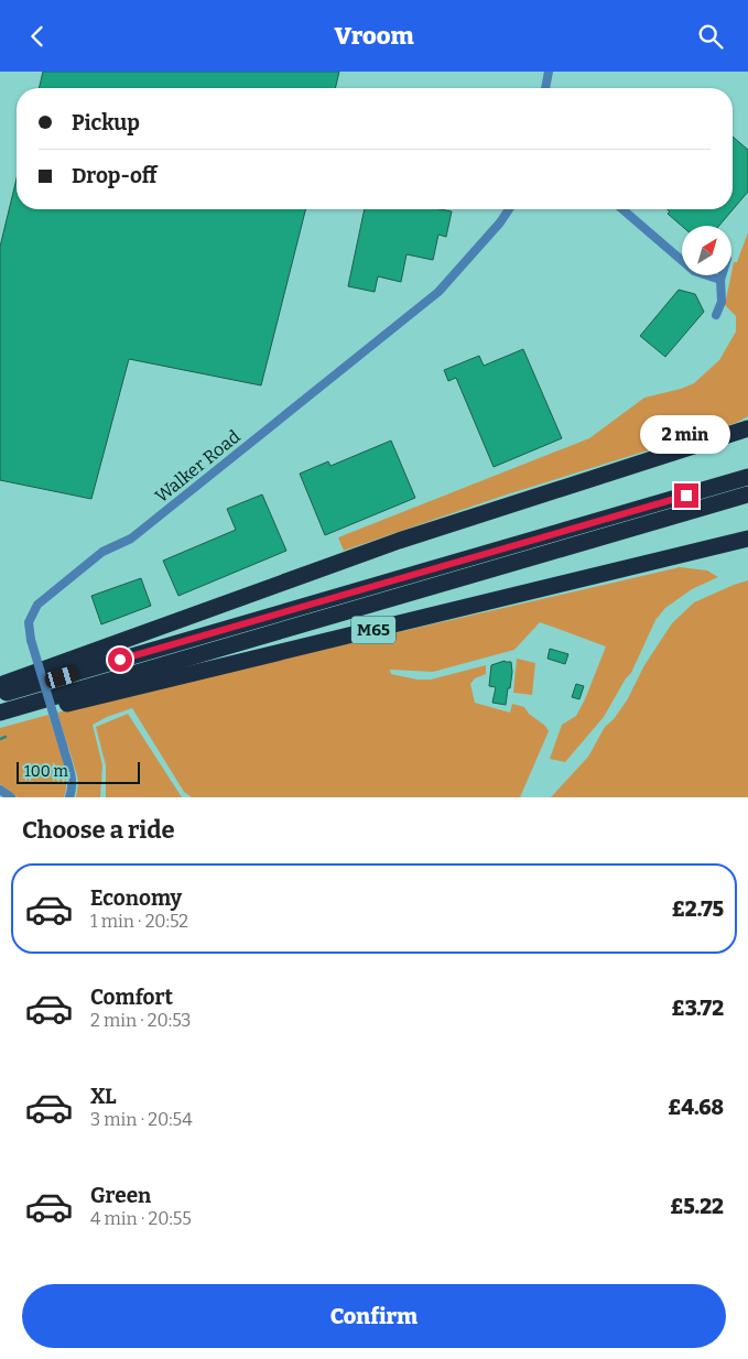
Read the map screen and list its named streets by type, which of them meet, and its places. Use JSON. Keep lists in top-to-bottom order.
{
  "streets": {
    "highway": ["M65"],
    "street": ["Walker Road"]
  },
  "scale_bar": "100 m",
  "north": "top right",
  "page": {
    "header": "Vroom",
    "banner": ["Pickup", "Drop-off"],
    "bubble": "2 min",
    "scale": "100 m",
    "heading": "Choose a ride",
    "list": [
      {
        "name": "Economy",
        "note": "1 min · 20:52",
        "value": "£2.75"
      },
      {
        "name": "Comfort",
        "note": "2 min · 20:53",
        "value": "£3.72"
      },
      {
        "name": "XL",
        "note": "3 min · 20:54",
        "value": "£4.68"
      },
      {
        "name": "Green",
        "note": "4 min · 20:55",
        "value": "£5.22"
      }
    ],
    "buttons": "Confirm"
  }
}
